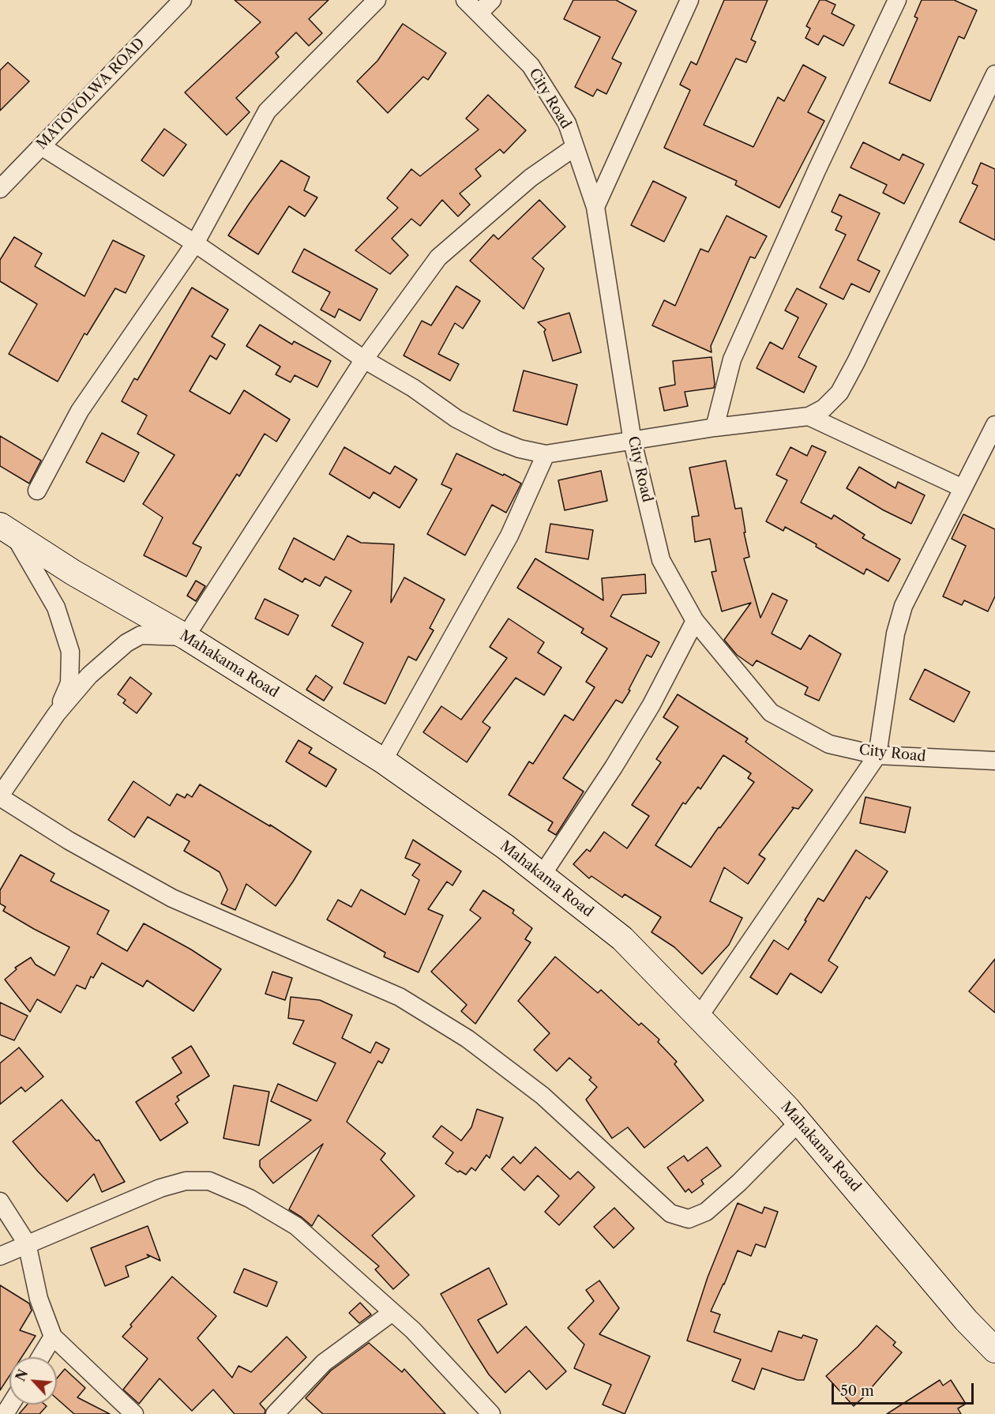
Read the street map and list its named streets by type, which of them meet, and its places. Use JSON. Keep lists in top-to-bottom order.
{
  "streets": {
    "street": ["MATOVOLWA ROAD", "City Road", "Mahakama Road"]
  },
  "scale_bar": "50 m",
  "north": "top left"
}
